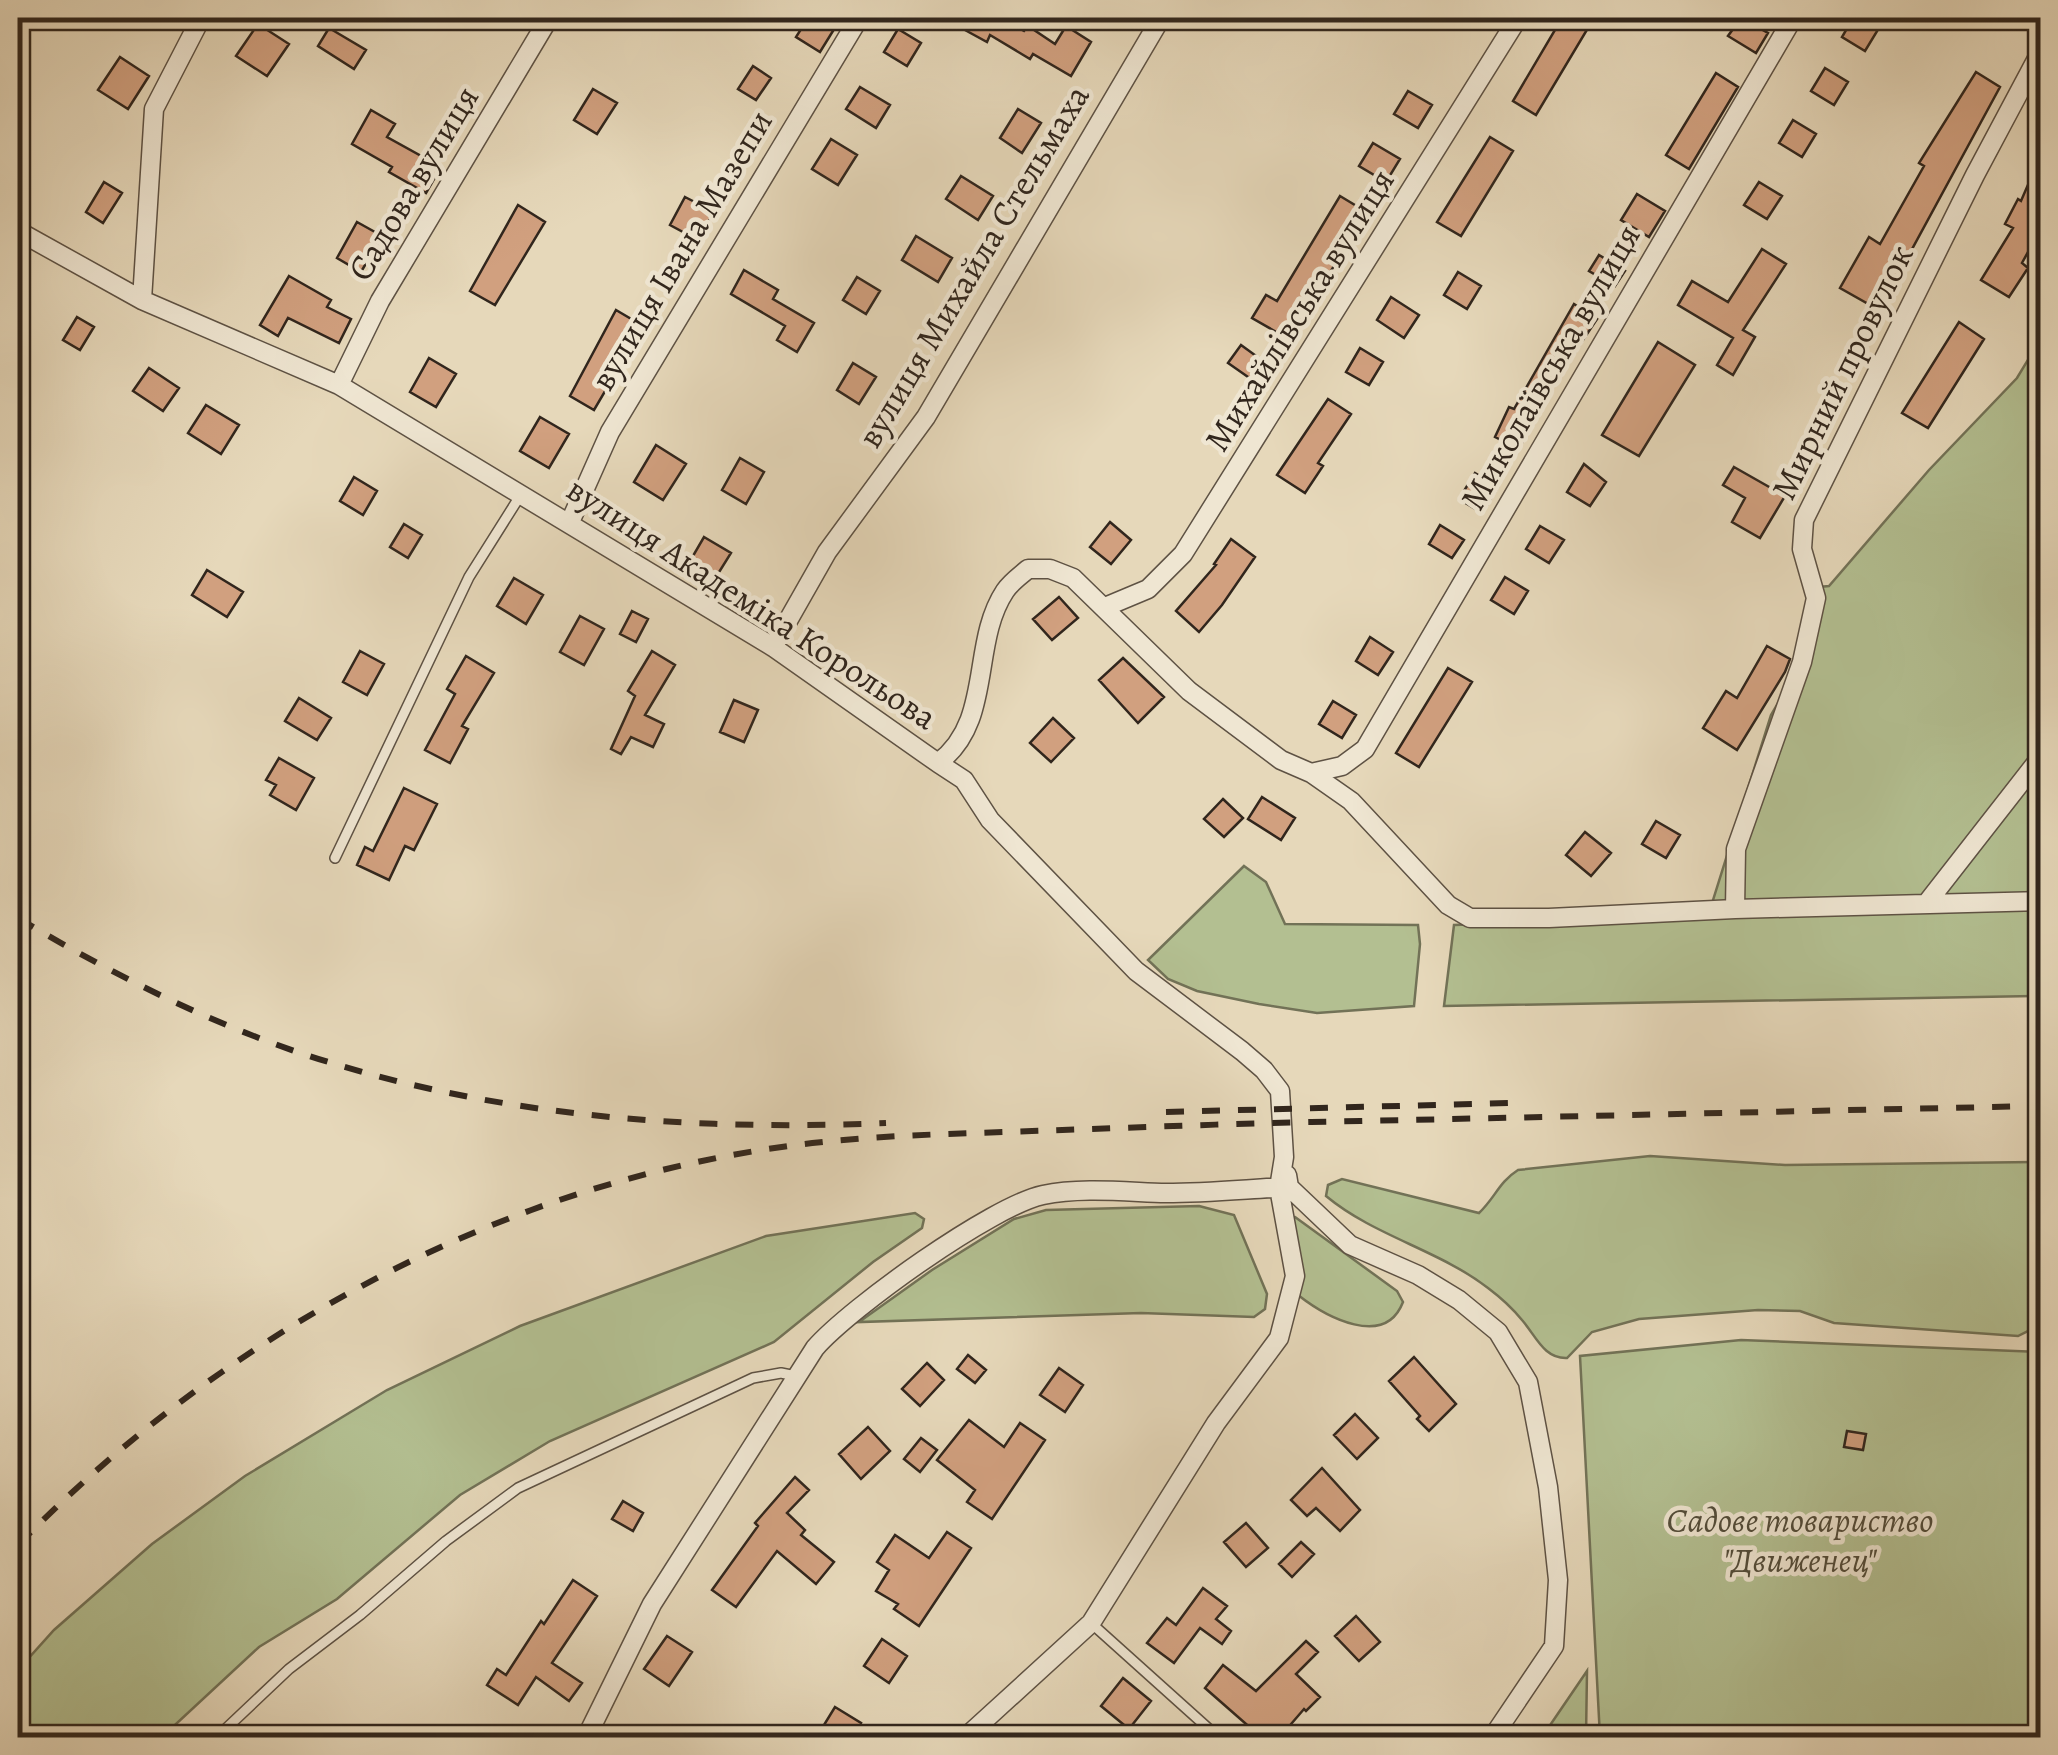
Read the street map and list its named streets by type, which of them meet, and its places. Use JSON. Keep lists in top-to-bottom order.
{
  "streets": {
    "street": [
      "Садова вулиця",
      "вулиця Івана Мазепи",
      "вулиця Михайла Стельмаха",
      "Михайлівська вулиця",
      "Миколаївська вулиця",
      "Мирний провулок",
      "вулиця Академіка Корольова"
    ]
  },
  "crossings": [
    ["Садова вулиця", "вулиця Академіка Корольова"],
    ["вулиця Івана Мазепи", "вулиця Академіка Корольова"],
    ["вулиця Михайла Стельмаха", "вулиця Академіка Корольова"],
    ["Михайлівська вулиця", "вулиця Академіка Корольова"],
    ["Миколаївська вулиця", "вулиця Академіка Корольова"],
    ["Мирний провулок", "вулиця Академіка Корольова"]
  ],
  "parks": ["Садове товариство \"Движенец\""]
}
